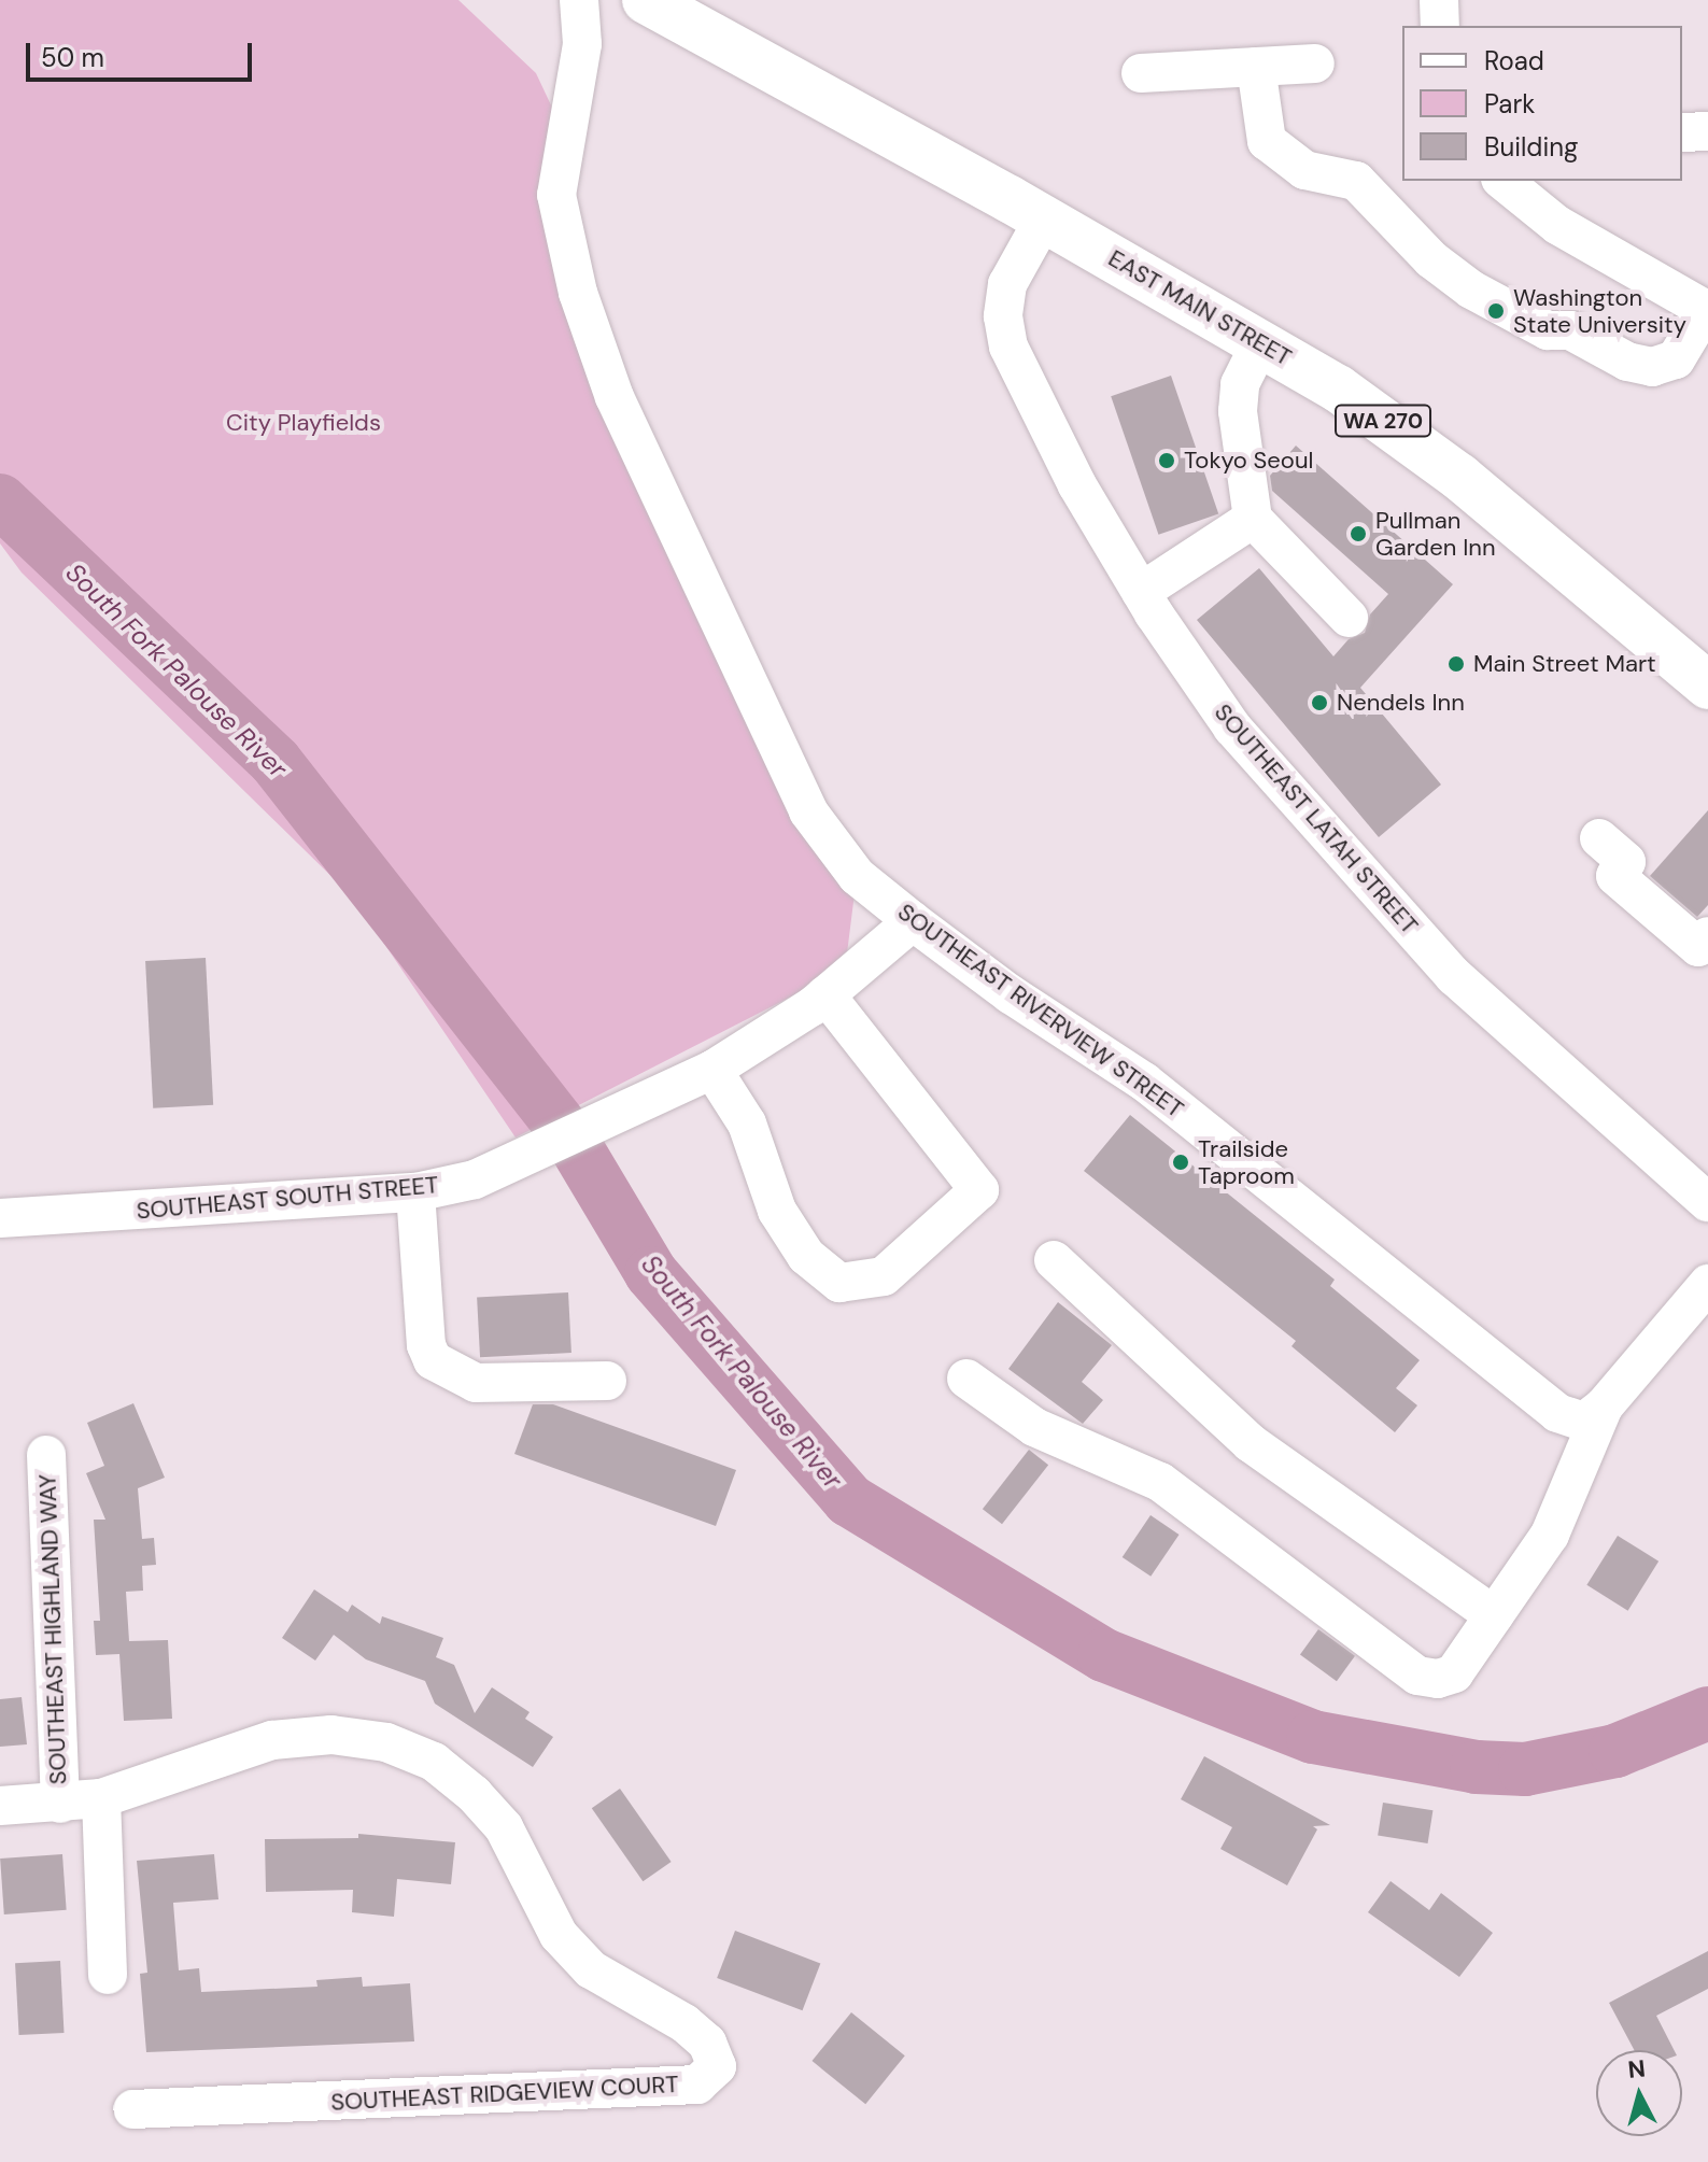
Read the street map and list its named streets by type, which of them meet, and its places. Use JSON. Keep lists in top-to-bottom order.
{
  "streets": {
    "main road": ["EAST MAIN STREET", "WA 270"],
    "street": [
      "SOUTHEAST LATAH STREET",
      "SOUTHEAST RIVERVIEW STREET",
      "SOUTHEAST SOUTH STREET",
      "SOUTHEAST HIGHLAND WAY",
      "SOUTHEAST RIDGEVIEW COURT"
    ]
  },
  "crossings": [
    ["EAST MAIN STREET", "SOUTHEAST LATAH STREET"],
    ["SOUTHEAST RIVERVIEW STREET", "SOUTHEAST SOUTH STREET"],
    ["SOUTHEAST HIGHLAND WAY", "SOUTHEAST RIDGEVIEW COURT"]
  ],
  "water": ["South Fork Palouse River"],
  "parks": ["City Playfields"],
  "places": [
    "Washington State University",
    "Tokyo Seoul",
    "Pullman Garden Inn",
    "Main Street Mart",
    "Nendels Inn",
    "Trailside Taproom"
  ],
  "legend": ["Road", "Park", "Building"],
  "scale_bar": "50 m",
  "north": "top"
}
